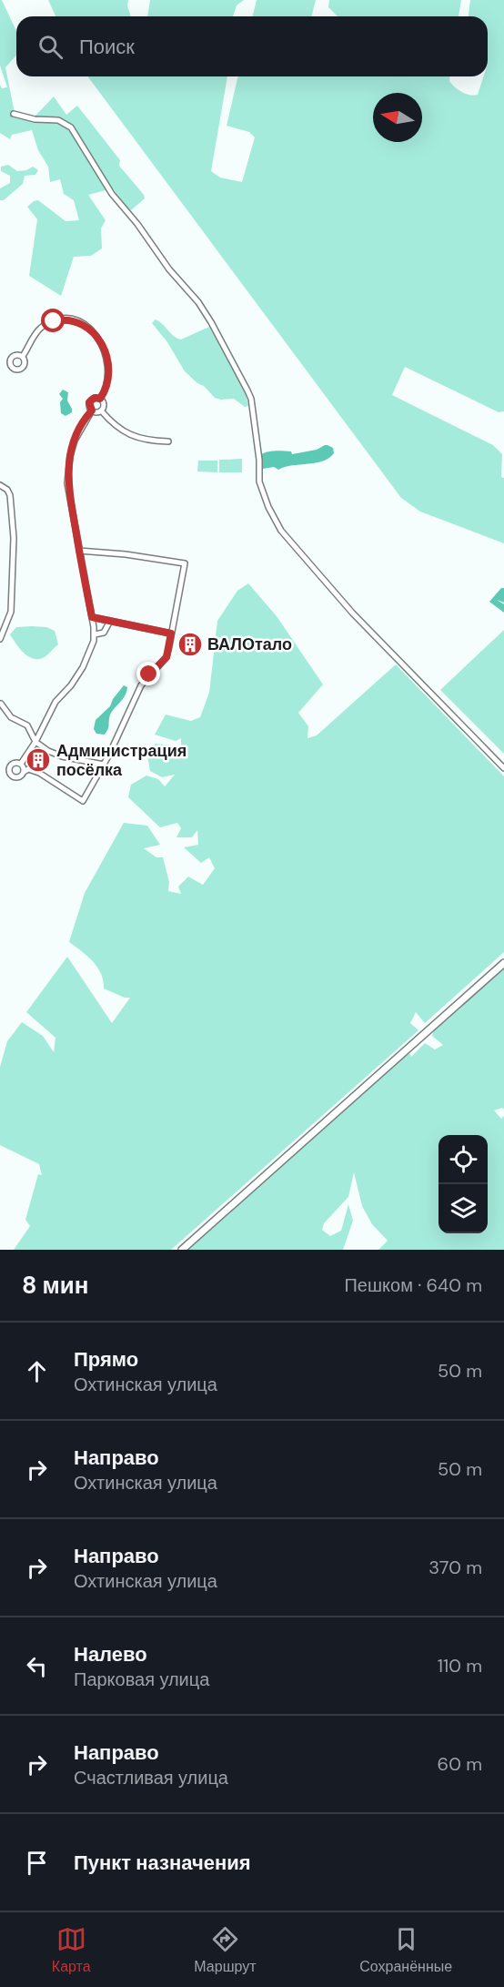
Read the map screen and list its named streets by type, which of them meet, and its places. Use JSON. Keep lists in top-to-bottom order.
{
  "places": {
    "building": ["ВАЛОтало", "Администрация посёлка"]
  },
  "north": "left",
  "page": {
    "search": "Поиск",
    "heading": ["8 мин", "Пешком · 640 m"],
    "list": [
      ["Прямо", "Охтинская улица", "50 m"],
      ["Направо", "Охтинская улица", "50 m"],
      ["Направо", "Охтинская улица", "370 m"],
      ["Налево", "Парковая улица", "110 m"],
      ["Направо", "Счастливая улица", "60 m"],
      "Пункт назначения"
    ],
    "nav": ["Карта", "Маршрут", "Сохранённые"]
  }
}
